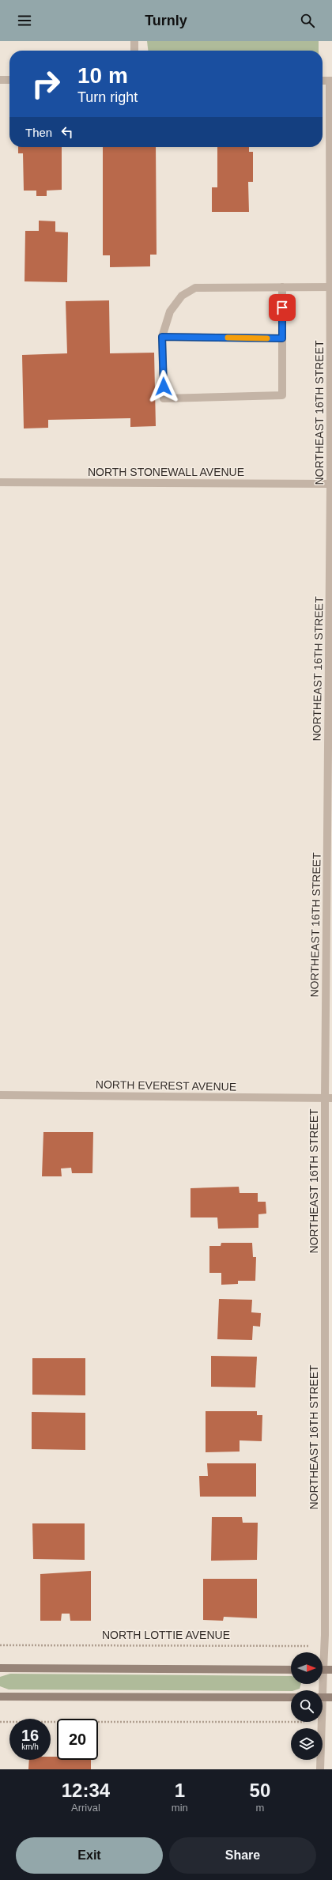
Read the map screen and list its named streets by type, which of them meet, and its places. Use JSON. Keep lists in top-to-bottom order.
{
  "streets": {
    "street": ["NORTHEAST 16TH STREET", "NORTH STONEWALL AVENUE", "NORTH EVEREST AVENUE"],
    "path": ["NORTH LOTTIE AVENUE"]
  },
  "crossings": [
    ["NORTHEAST 16TH STREET", "NORTH STONEWALL AVENUE"],
    ["NORTHEAST 16TH STREET", "NORTH EVEREST AVENUE"],
    ["NORTHEAST 16TH STREET", "NORTH LOTTIE AVENUE"]
  ],
  "north": "right",
  "page": {
    "header": "Turnly",
    "turn": ["10 m", "Turn right"],
    "then": "Then",
    "speed": "16 km/h",
    "limit": "20",
    "eta": [
      "12:34",
      "Arrival",
      "1",
      "min",
      "50",
      "m"
    ],
    "buttons": ["Exit", "Share"]
  }
}
